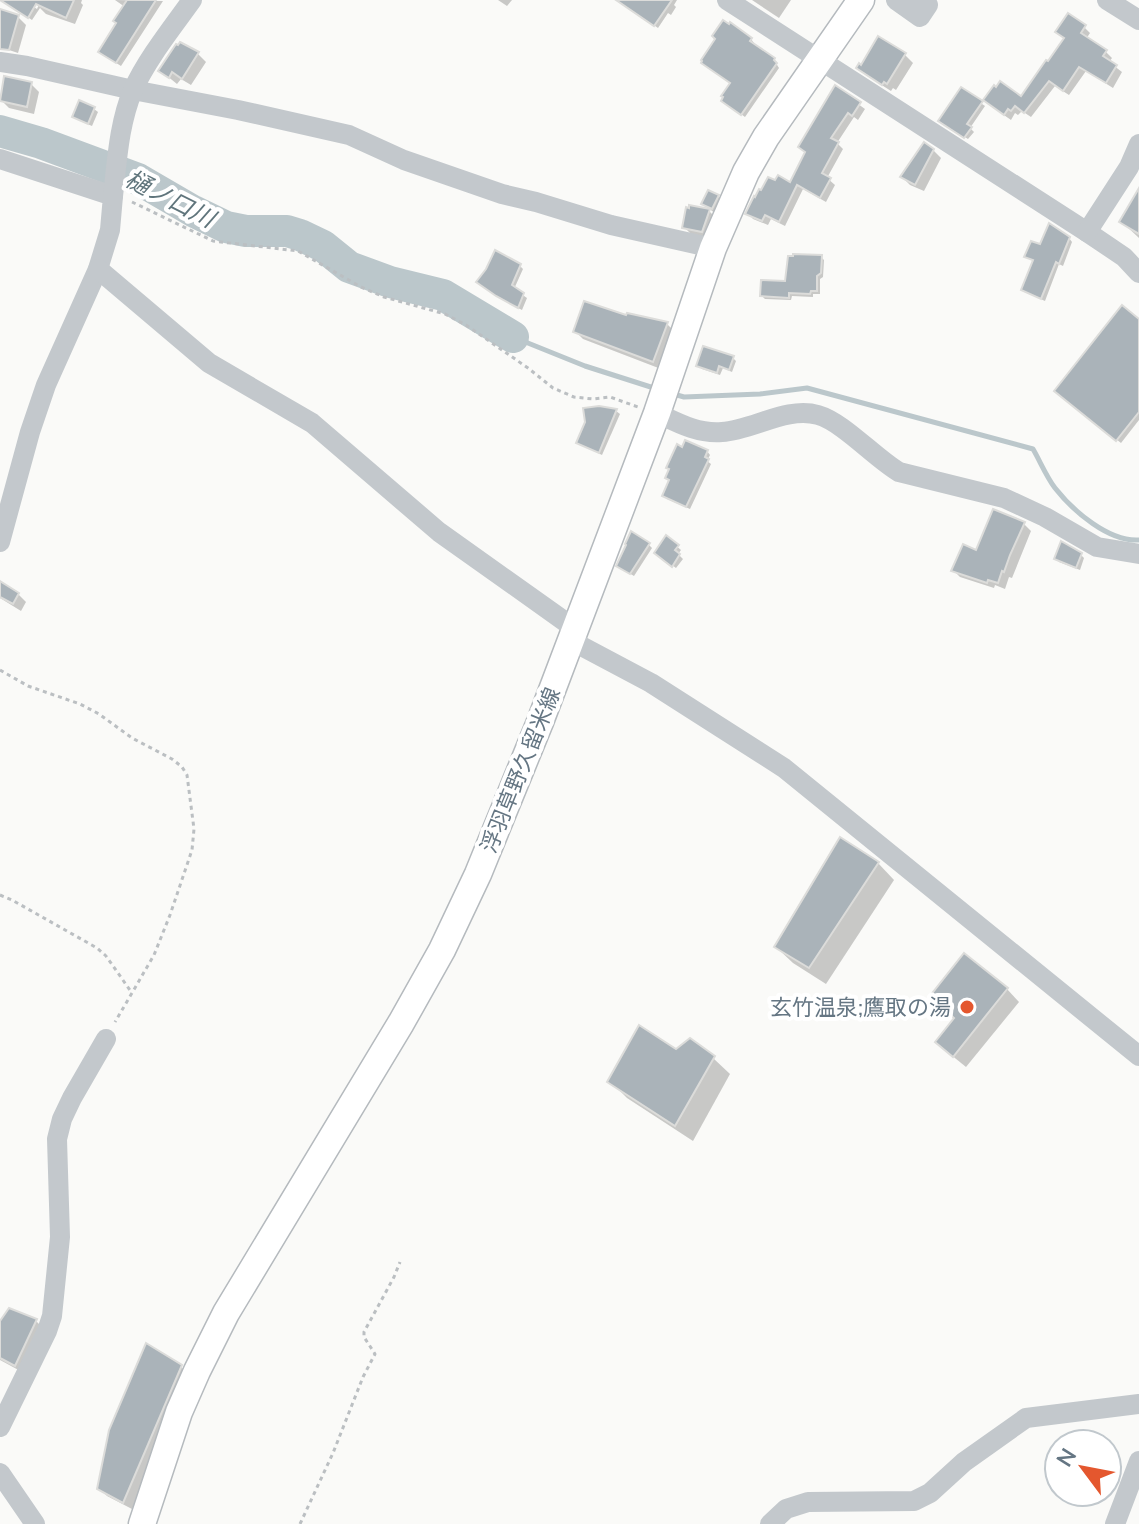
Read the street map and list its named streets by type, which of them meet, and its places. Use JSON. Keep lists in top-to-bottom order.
{
  "streets": {
    "main road": ["浮羽草野久留米線"]
  },
  "water": ["樋ノ口川"],
  "places": ["玄竹温泉;鷹取の湯"],
  "north": "top left"
}
